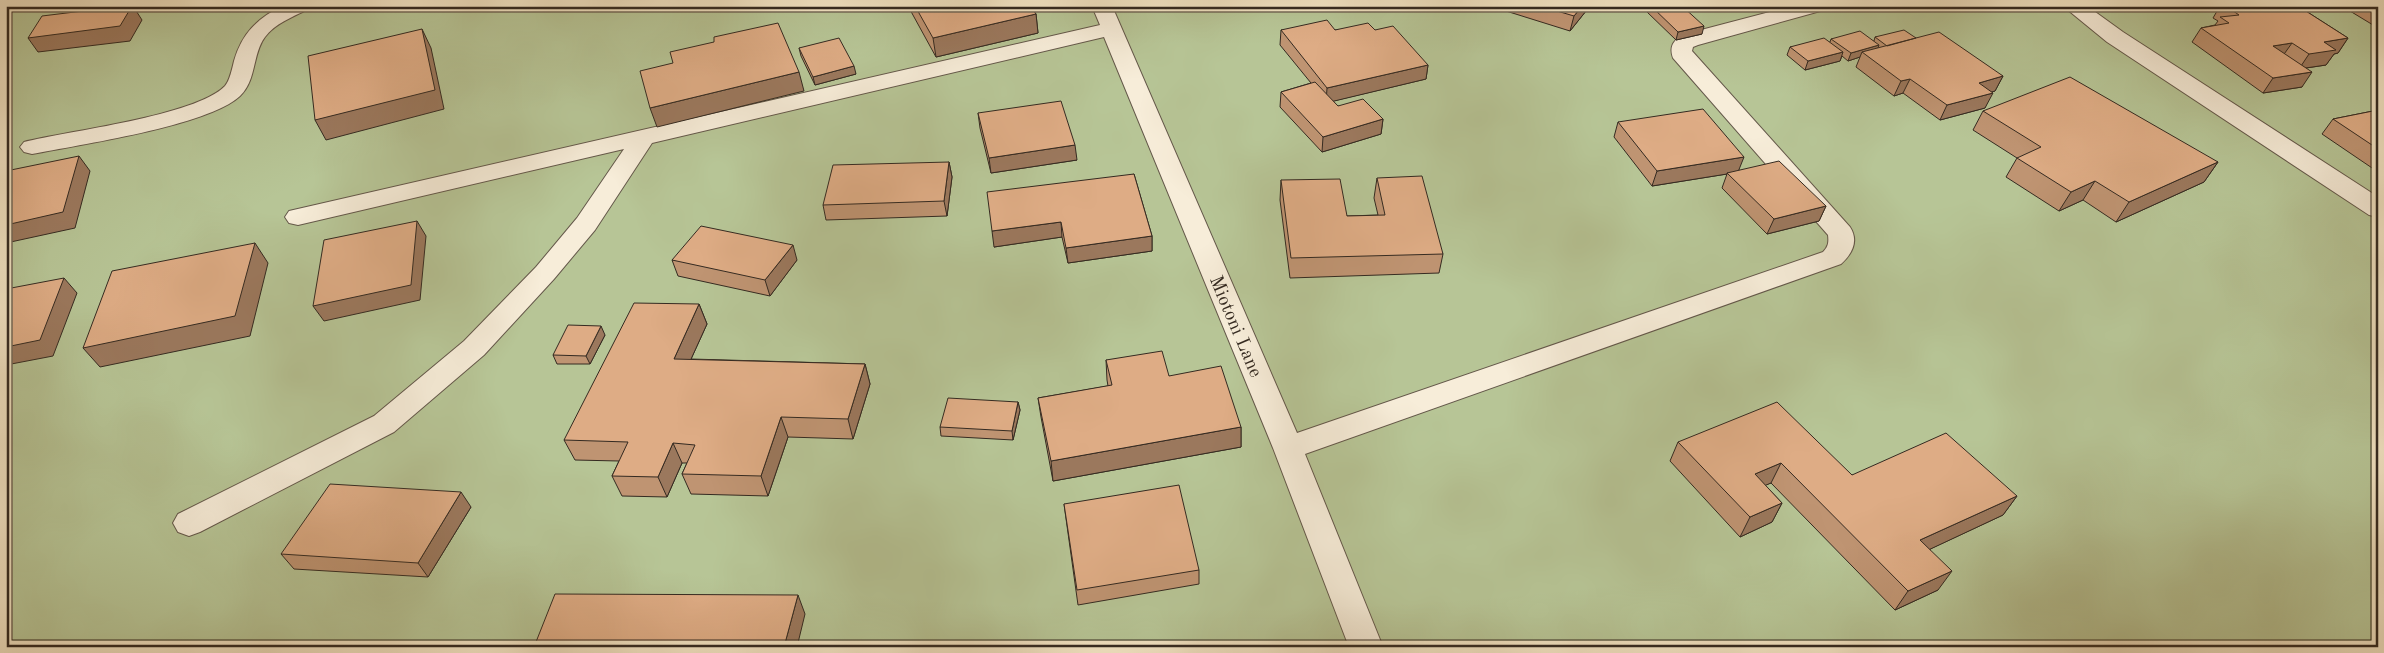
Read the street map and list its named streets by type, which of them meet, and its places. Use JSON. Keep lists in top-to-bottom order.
{
  "streets": {
    "street": ["Miotoni Lane"]
  }
}
